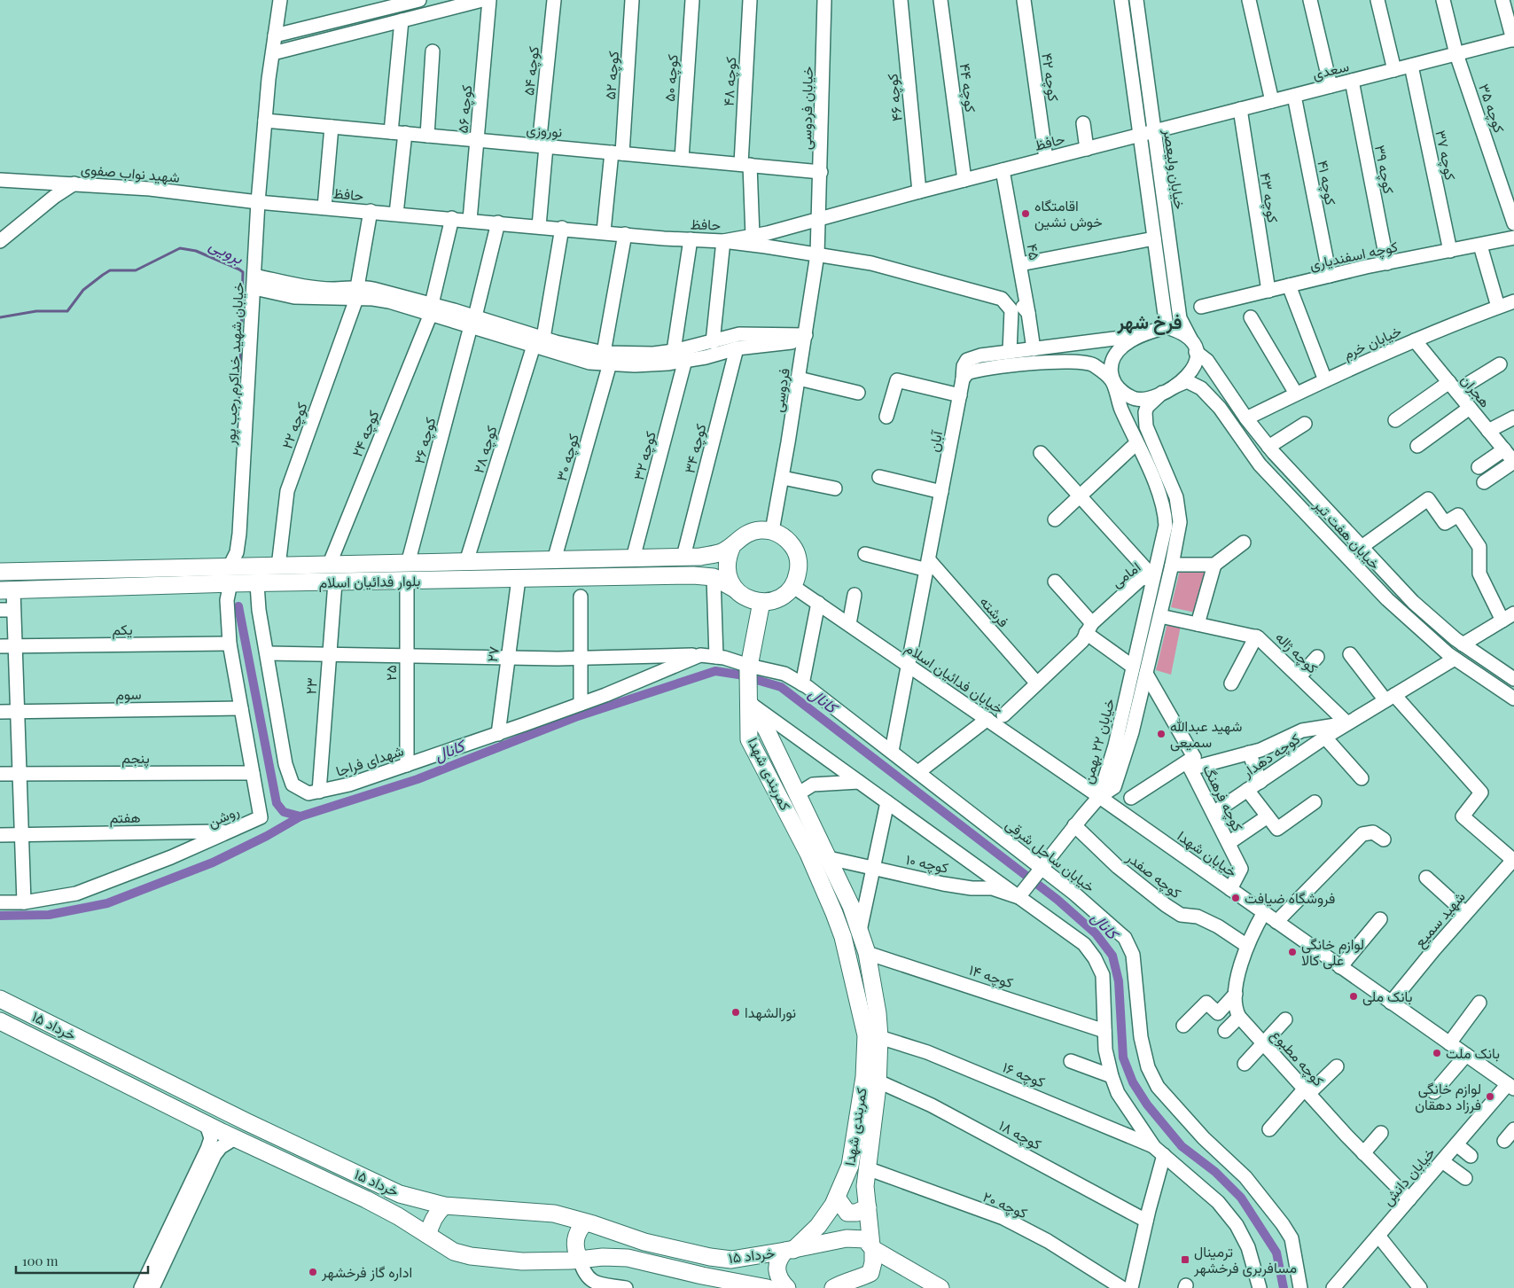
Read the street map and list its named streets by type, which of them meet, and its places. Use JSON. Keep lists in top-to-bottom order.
{
  "streets": {
    "main road": ["بلوار فدائیان اسلام", "کمربندی شهدا", "۱۵ خرداد"],
    "street": [
      "سعدی",
      "کوچه ۵۴",
      "کوچه ۵۲",
      "کوچه ۴۲",
      "کوچه ۵۰",
      "کوچه ۴۸",
      "کوچه ۴۴",
      "کوچه ۴۶",
      "خیابان فردوسی",
      "کوچه ۳۵",
      "کوچه ۵۶",
      "نوروزی",
      "حافظ",
      "کوچه ۳۷",
      "خیابان ولیعصر",
      "کوچه ۳۹",
      "شهید نواب صفوی",
      "کوچه ۴۱",
      "کوچه ۴۳",
      "۴۵",
      "کوچه اسفندیاری",
      "خیابان خرم",
      "خیابان شهید خداکرم رجب پور",
      "فردوسی",
      "هجران",
      "کوچه ۲۲",
      "کوچه ۲۴",
      "کوچه ۲۶",
      "آبان",
      "کوچه ۳۴",
      "کوچه ۲۸",
      "کوچه ۳۲",
      "کوچه ۳۰",
      "خیابان هفت تیر",
      "امامی",
      "فرشته",
      "یکم",
      "کوچه ژاله",
      "۲۷",
      "۲۵",
      "خیابان فدائیان اسلام",
      "۲۳",
      "سوم",
      "خیابان ۲۲ بهمن",
      "کوچه دهدار",
      "پنجم",
      "شهدای فراجا",
      "کوچه فرهنگ",
      "روشن",
      "هفتم",
      "خیابان شهدا",
      "خیابان ساحل شرقی",
      "کوچه ۱۰",
      "کوچه صفدر",
      "شهید سمیع",
      "کوچه ۱۴",
      "کوچه مطبوع",
      "کوچه ۱۶",
      "کوچه ۱۸",
      "خیابان دانش",
      "کوچه ۲۰"
    ]
  },
  "crossings": [
    ["سعدی", "کوچه ۳۵"],
    ["سعدی", "حافظ"],
    ["سعدی", "کوچه ۳۷"],
    ["سعدی", "خیابان ولیعصر"],
    ["سعدی", "کوچه ۳۹"],
    ["سعدی", "کوچه ۴۱"],
    ["سعدی", "کوچه ۴۳"],
    ["کوچه ۵۴", "نوروزی"],
    ["کوچه ۵۴", "حافظ"],
    ["کوچه ۵۲", "نوروزی"],
    ["کوچه ۵۲", "حافظ"],
    ["کوچه ۴۲", "حافظ"],
    ["کوچه ۵۰", "نوروزی"],
    ["کوچه ۴۸", "نوروزی"],
    ["کوچه ۴۸", "حافظ"],
    ["کوچه ۴۴", "حافظ"],
    ["کوچه ۴۶", "حافظ"],
    ["خیابان فردوسی", "نوروزی"],
    ["خیابان فردوسی", "حافظ"],
    ["خیابان فردوسی", "فردوسی"],
    ["کوچه ۵۶", "نوروزی"],
    ["کوچه ۵۶", "حافظ"],
    ["نوروزی", "خیابان شهید خداکرم رجب پور"],
    ["حافظ", "خیابان ولیعصر"],
    ["حافظ", "شهید نواب صفوی"],
    ["حافظ", "۴۵"],
    ["حافظ", "خیابان شهید خداکرم رجب پور"],
    ["حافظ", "کوچه ۲۲"],
    ["حافظ", "کوچه ۲۴"],
    ["حافظ", "کوچه ۲۶"],
    ["حافظ", "کوچه ۲۸"],
    ["حافظ", "کوچه ۳۰"],
    ["کوچه ۳۷", "کوچه اسفندیاری"],
    ["خیابان ولیعصر", "خیابان هفت تیر"],
    ["خیابان ولیعصر", "خیابان ۲۲ بهمن"],
    ["کوچه ۳۹", "کوچه اسفندیاری"],
    ["شهید نواب صفوی", "خیابان شهید خداکرم رجب پور"],
    ["کوچه ۴۱", "کوچه اسفندیاری"],
    ["کوچه ۴۳", "کوچه اسفندیاری"],
    ["خیابان خرم", "هجران"],
    ["خیابان خرم", "خیابان هفت تیر"],
    ["خیابان شهید خداکرم رجب پور", "بلوار فدائیان اسلام"],
    ["خیابان شهید خداکرم رجب پور", "روشن"],
    ["فردوسی", "بلوار فدائیان اسلام"],
    ["فردوسی", "خیابان فدائیان اسلام"],
    ["کوچه ۲۲", "بلوار فدائیان اسلام"],
    ["کوچه ۲۴", "بلوار فدائیان اسلام"],
    ["کوچه ۲۶", "بلوار فدائیان اسلام"],
    ["آبان", "فرشته"],
    ["آبان", "خیابان فدائیان اسلام"],
    ["آبان", "خیابان ساحل شرقی"],
    ["کوچه ۳۴", "بلوار فدائیان اسلام"],
    ["کوچه ۲۸", "بلوار فدائیان اسلام"],
    ["کوچه ۳۲", "بلوار فدائیان اسلام"],
    ["کوچه ۳۰", "بلوار فدائیان اسلام"],
    ["خیابان هفت تیر", "خیابان ۲۲ بهمن"],
    ["خیابان هفت تیر", "کوچه دهدار"],
    ["امامی", "فرشته"],
    ["امامی", "خیابان ۲۲ بهمن"],
    ["بلوار فدائیان اسلام", "۲۷"],
    ["بلوار فدائیان اسلام", "۲۵"],
    ["بلوار فدائیان اسلام", "خیابان فدائیان اسلام"],
    ["بلوار فدائیان اسلام", "۲۳"],
    ["بلوار فدائیان اسلام", "شهدای فراجا"],
    ["بلوار فدائیان اسلام", "روشن"],
    ["یکم", "روشن"],
    ["کوچه ژاله", "خیابان ۲۲ بهمن"],
    ["کوچه ژاله", "کوچه دهدار"],
    ["۲۷", "شهدای فراجا"],
    ["۲۵", "شهدای فراجا"],
    ["خیابان فدائیان اسلام", "خیابان ۲۲ بهمن"],
    ["خیابان فدائیان اسلام", "خیابان شهدا"],
    ["۲۳", "شهدای فراجا"],
    ["سوم", "روشن"],
    ["خیابان ۲۲ بهمن", "کوچه فرهنگ"],
    ["خیابان ۲۲ بهمن", "خیابان شهدا"],
    ["کوچه دهدار", "کوچه فرهنگ"],
    ["پنجم", "روشن"],
    ["شهدای فراجا", "خیابان ساحل شرقی"],
    ["کمربندی شهدا", "کوچه ۱۰"],
    ["کمربندی شهدا", "کوچه ۱۴"],
    ["کمربندی شهدا", "۱۵ خرداد"],
    ["کمربندی شهدا", "کوچه ۱۶"],
    ["کمربندی شهدا", "کوچه ۱۸"],
    ["کمربندی شهدا", "کوچه ۲۰"],
    ["کوچه فرهنگ", "خیابان شهدا"],
    ["روشن", "هفتم"],
    ["خیابان شهدا", "شهید سمیع"],
    ["خیابان شهدا", "خیابان دانش"],
    ["کوچه مطبوع", "خیابان دانش"]
  ],
  "districts": ["فرخ شهر"],
  "water": ["برویی", "کانال"],
  "places": {
    "other": [
      "اقامتگاه خوش نشین",
      "شهید عبدالله سمیعی",
      "فروشگاه ضیافت",
      "لوازم خانگی علی کالا",
      "بانک ملی",
      "نورالشهدا",
      "بانک ملت",
      "لوازم خانگی فرزاد دهقان",
      "اداره گاز فرخشهر"
    ],
    "transit": ["ترمینال مسافربری فرخشهر"]
  },
  "scale_bar": "100 m"
}
